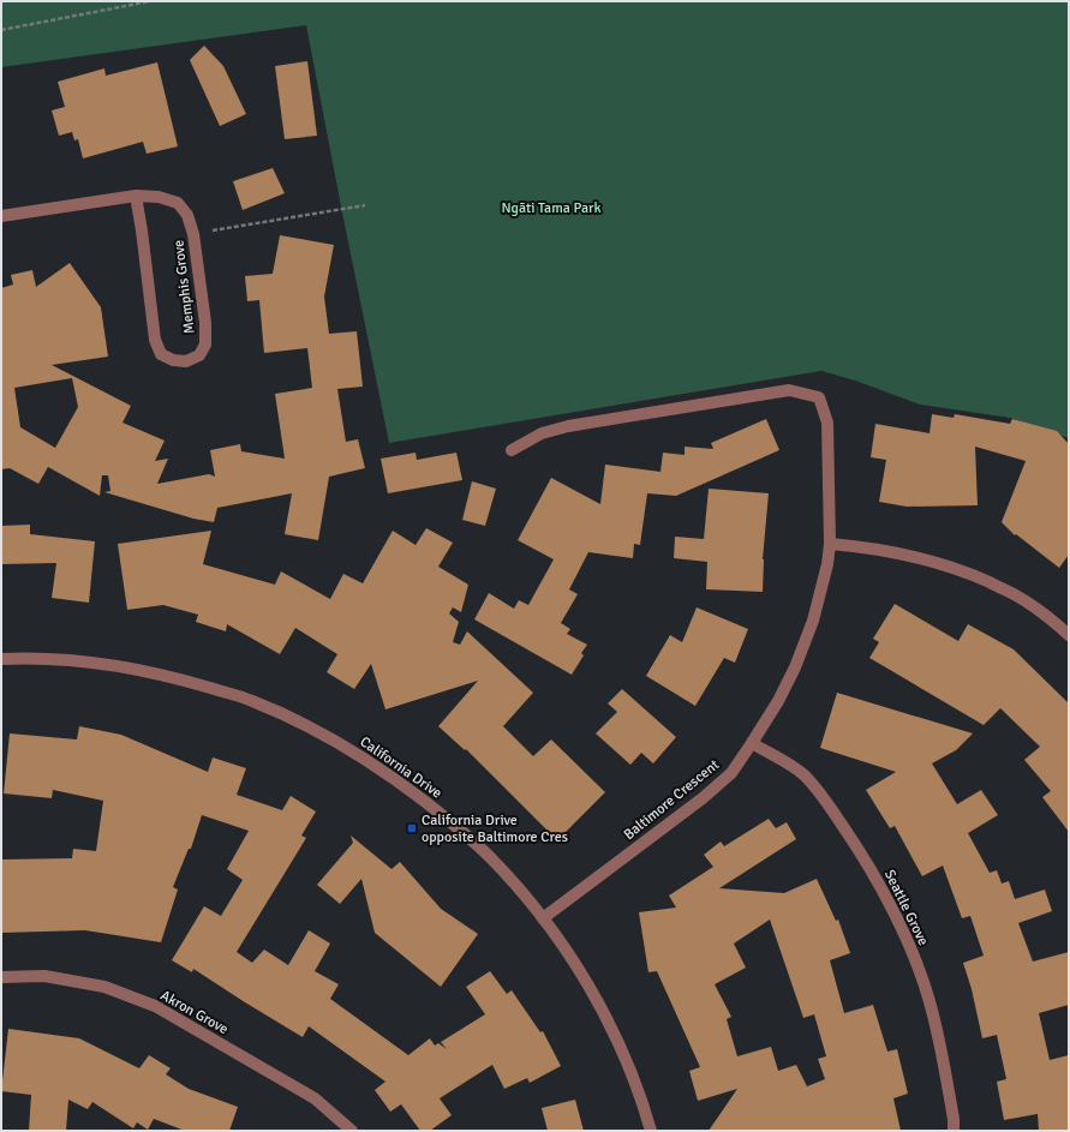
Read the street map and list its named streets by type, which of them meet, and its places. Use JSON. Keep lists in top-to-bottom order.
{
  "streets": {
    "street": [
      "Memphis Grove",
      "California Drive",
      "Baltimore Crescent",
      "Seattle Grove",
      "Akron Grove"
    ]
  },
  "crossings": [
    ["California Drive", "Baltimore Crescent"],
    ["Baltimore Crescent", "Seattle Grove"]
  ],
  "parks": ["Ngāti Tama Park"],
  "places": {
    "transit": ["California Drive opposite Baltimore Cres"]
  }
}
